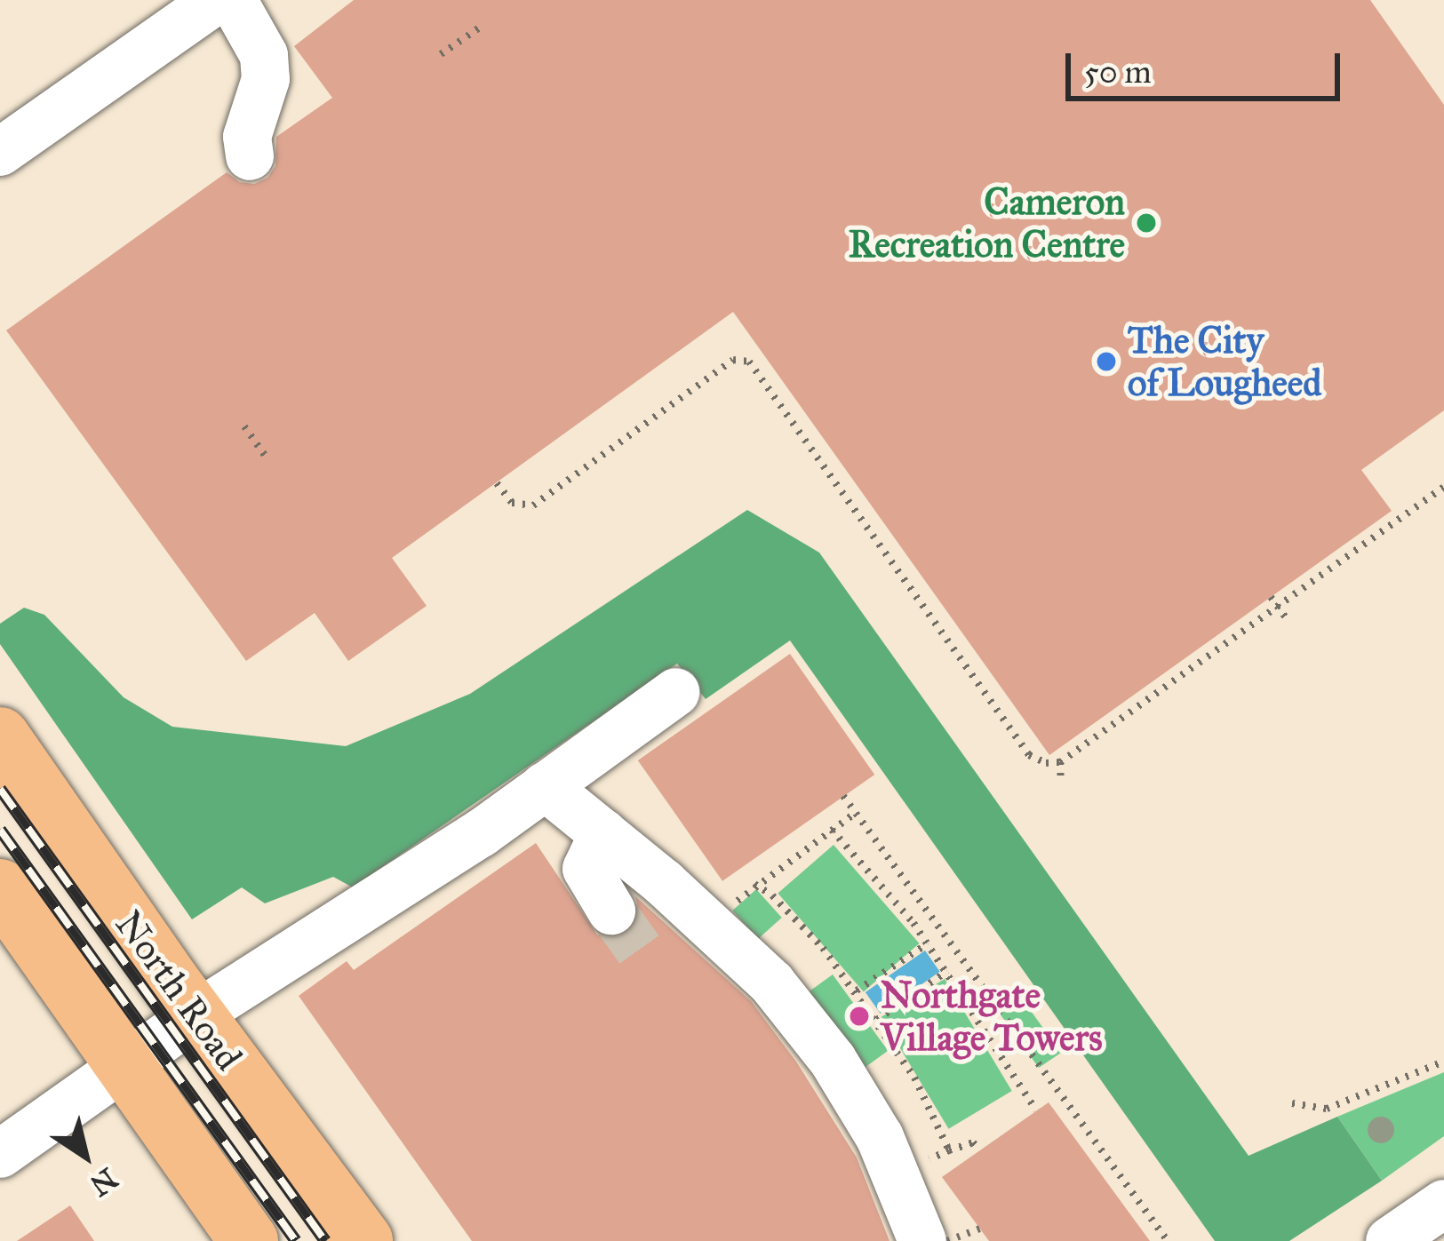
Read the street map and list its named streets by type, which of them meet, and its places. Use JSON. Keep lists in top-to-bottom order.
{
  "streets": {
    "main road": ["North Road"]
  },
  "places": ["Cameron Recreation Centre", "The City of Lougheed", "Northgate Village Towers"],
  "scale_bar": "50 m",
  "north": "bottom right"
}
